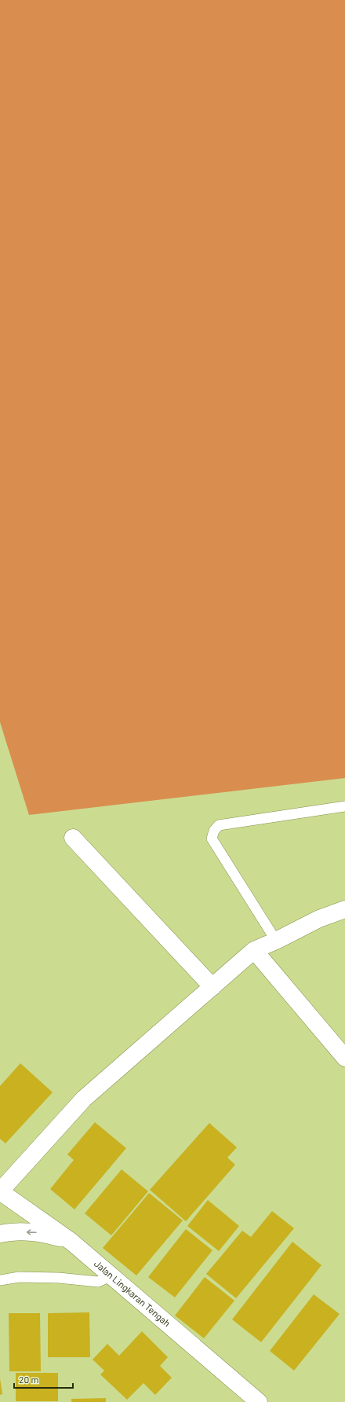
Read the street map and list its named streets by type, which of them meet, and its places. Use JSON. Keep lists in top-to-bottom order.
{
  "streets": {
    "street": ["Jalan Lingkaran Tengah"]
  },
  "scale_bar": "20 m"
}
